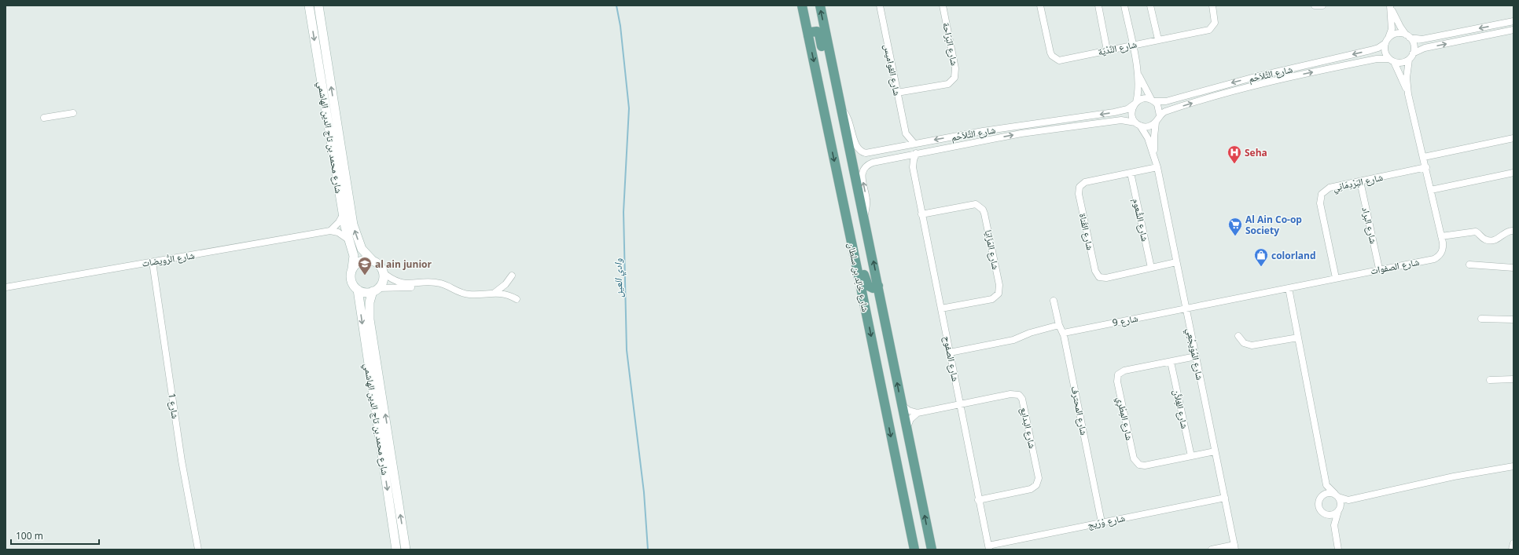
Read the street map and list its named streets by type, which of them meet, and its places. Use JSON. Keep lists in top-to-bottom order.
{
  "streets": {
    "main road": ["شارع خالِد بن سلطان"],
    "street": [
      "شارع البَرَاحة",
      "شارع النَّدْيَة",
      "شارع القواميس",
      "شارع التَّلاَحُم",
      "شارع محمد بن تاج الدين الهاشمي",
      "شارع البَرْدِمَانِي",
      "شارع الشُّعوم",
      "شارع البراد",
      "شارع القَناة",
      "شارع المَزَايَا",
      "شارع الرُّويضات",
      "شارع الصفوات",
      "شارع 9",
      "شارع المُوَيجْعِي",
      "شارع الصفوح",
      "شارع 1",
      "شارع الغِلاَّن",
      "شارع المحترف",
      "شارع المِطْرِي",
      "شارع البدايع",
      "شارع وْرَيج"
    ]
  },
  "crossings": [
    ["شارع البَرَاحة", "شارع القواميس"],
    ["شارع القواميس", "شارع التَّلاَحُم"],
    ["شارع التَّلاَحُم", "شارع الصفوات"],
    ["شارع التَّلاَحُم", "شارع خالِد بن سلطان"],
    ["شارع التَّلاَحُم", "شارع المُوَيجْعِي"],
    ["شارع التَّلاَحُم", "شارع الصفوح"],
    ["شارع البَرْدِمَانِي", "شارع البراد"],
    ["شارع البَرْدِمَانِي", "شارع الصفوات"],
    ["شارع الشُّعوم", "شارع القَناة"],
    ["شارع البراد", "شارع الصفوات"],
    ["شارع القَناة", "شارع المُوَيجْعِي"],
    ["شارع المَزَايَا", "شارع الصفوح"],
    ["شارع الرُّويضات", "شارع 1"],
    ["شارع الصفوات", "شارع 9"],
    ["شارع الصفوات", "شارع المُوَيجْعِي"],
    ["شارع 9", "شارع المُوَيجْعِي"],
    ["شارع 9", "شارع المحترف"],
    ["شارع المُوَيجْعِي", "شارع المِطْرِي"],
    ["شارع المُوَيجْعِي", "شارع وْرَيج"],
    ["شارع الصفوح", "شارع البدايع"],
    ["شارع الصفوح", "شارع وْرَيج"],
    ["شارع الغِلاَّن", "شارع المِطْرِي"],
    ["شارع المحترف", "شارع وْرَيج"]
  ],
  "water": ["وادي العين"],
  "places": {
    "hospital": ["Seha"],
    "supermarket": ["Al Ain Co-op Society"],
    "shop": ["colorland"],
    "school or university": ["al ain junior"]
  },
  "scale_bar": "100 m"
}
